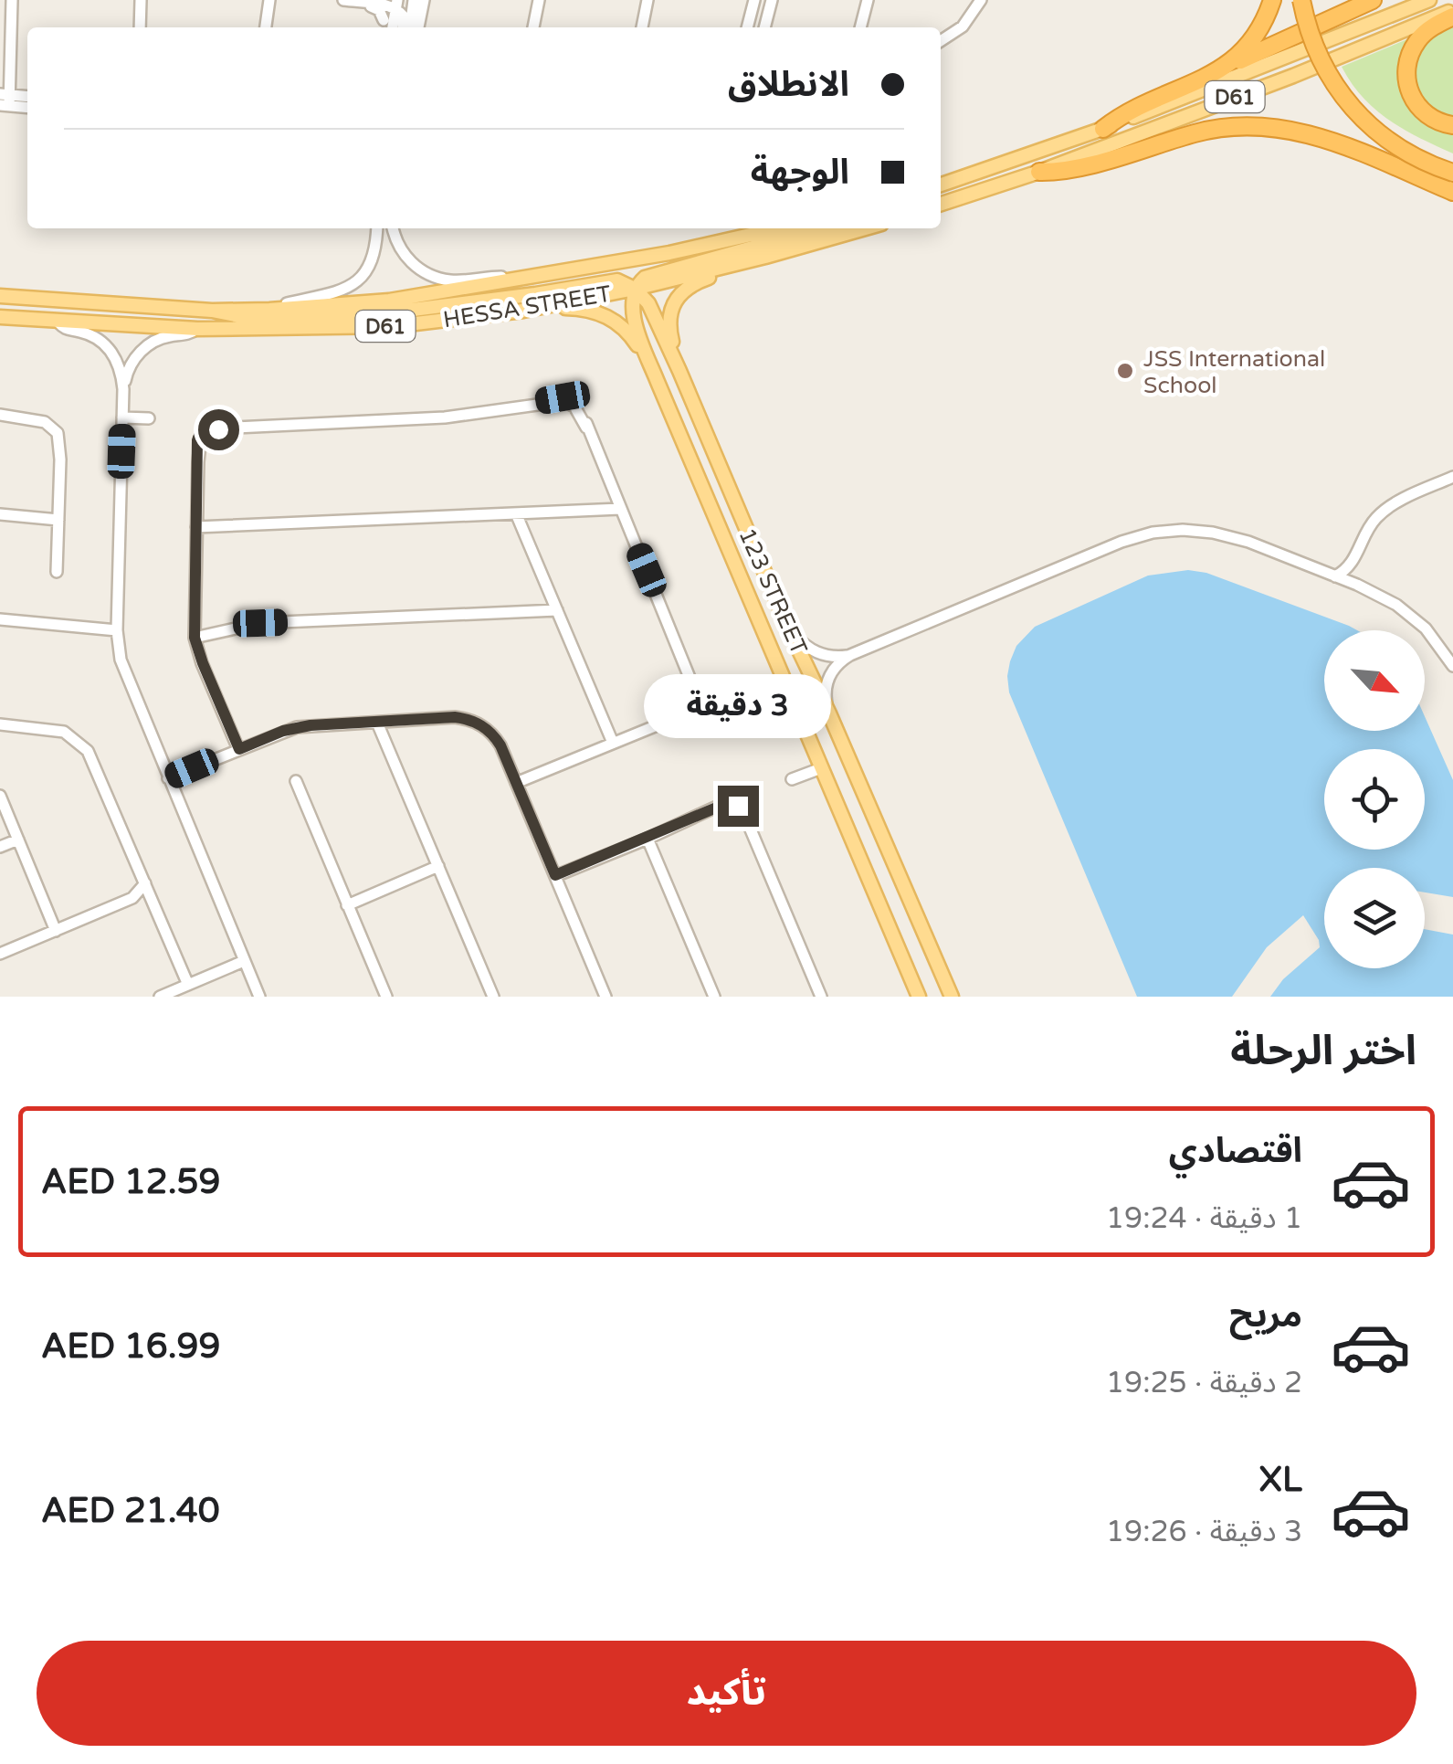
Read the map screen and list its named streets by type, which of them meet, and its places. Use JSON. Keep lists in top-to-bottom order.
{
  "streets": {
    "main road": ["D61", "HESSA STREET", "123 STREET"]
  },
  "crossings": [
    ["HESSA STREET", "123 STREET"]
  ],
  "places": ["JSS International School"],
  "north": "bottom right",
  "page": {
    "banner": ["الانطلاق", "الوجهة"],
    "bubble": "3 دقيقة",
    "heading": "اختر الرحلة",
    "list": [
      {
        "name": "اقتصادي",
        "note": "1 دقيقة · 19:24",
        "value": "AED 12.59"
      },
      {
        "name": "مريح",
        "note": "2 دقيقة · 19:25",
        "value": "AED 16.99"
      },
      {
        "name": "XL",
        "note": "3 دقيقة · 19:26",
        "value": "AED 21.40"
      }
    ],
    "buttons": "تأكيد"
  }
}
